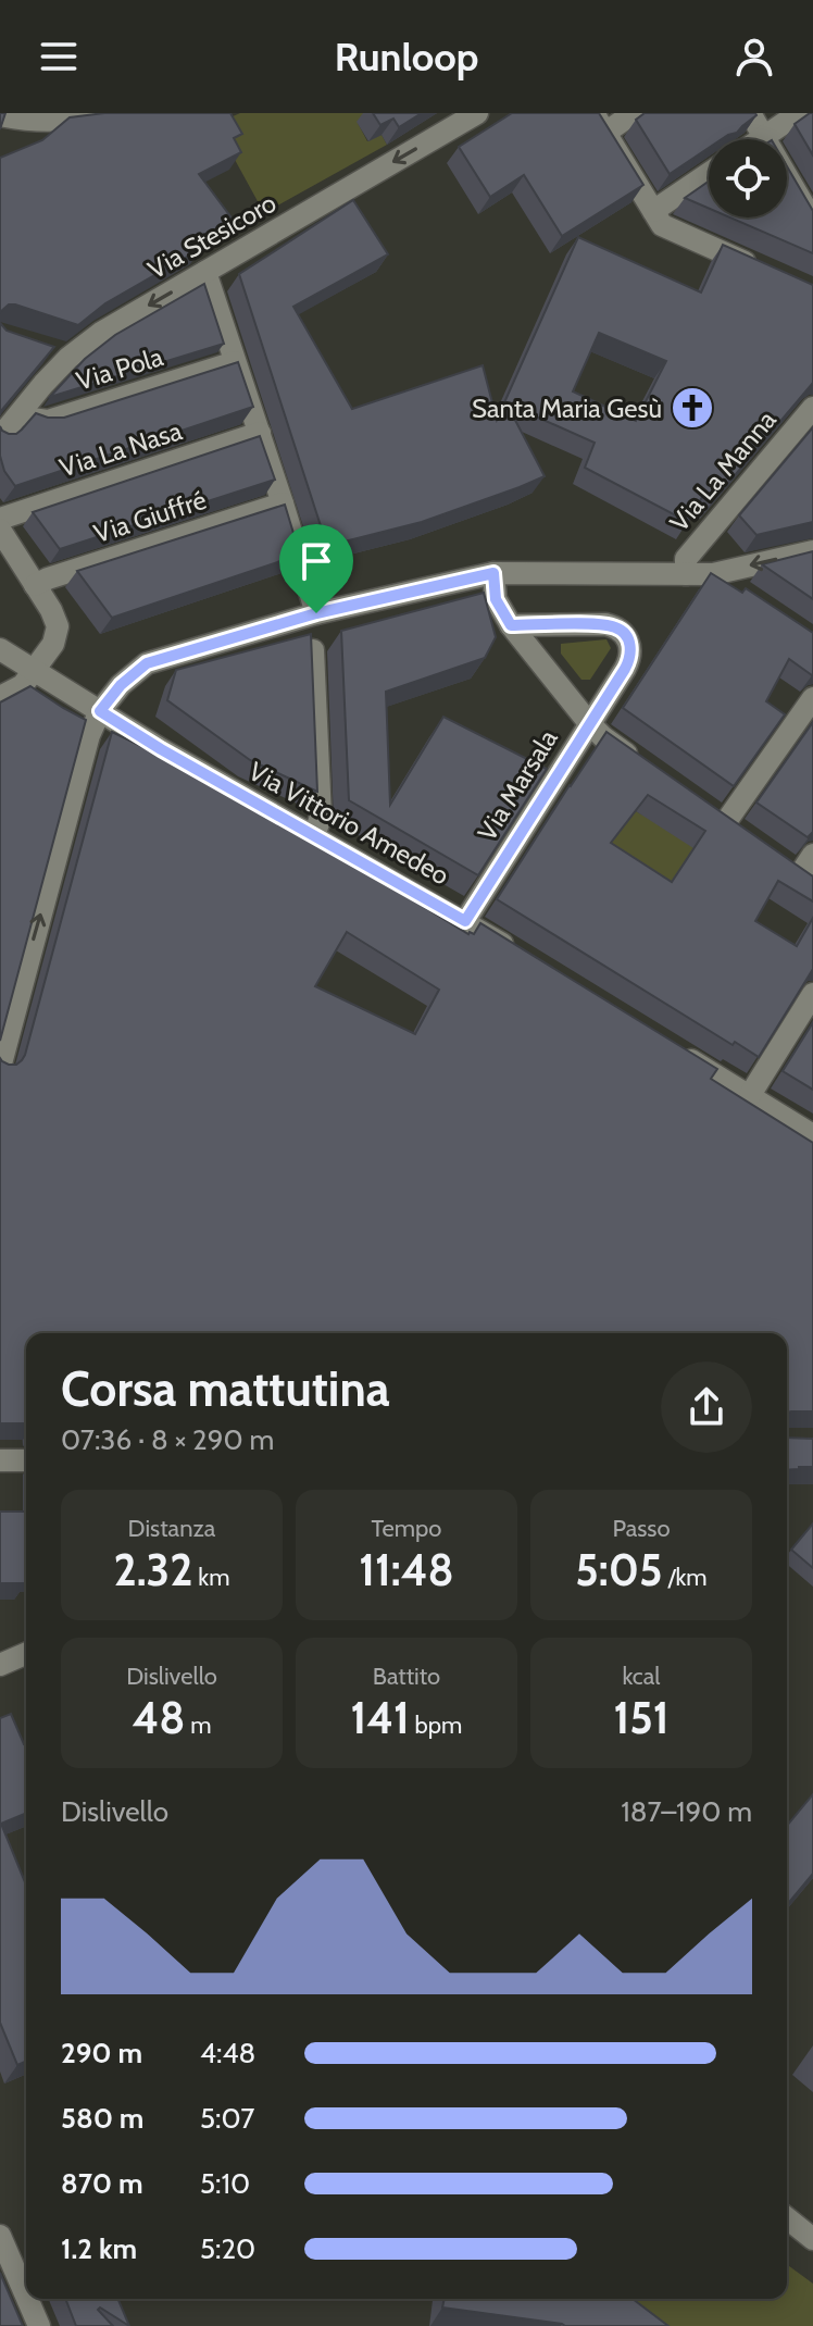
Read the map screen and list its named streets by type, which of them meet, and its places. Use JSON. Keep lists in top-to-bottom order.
{
  "streets": {
    "street": [
      "Via Stesicoro",
      "Via Pola",
      "Via La Nasa",
      "Via La Manna",
      "Via Giuffré",
      "Via Marsala",
      "Via Vittorio Amedeo"
    ]
  },
  "crossings": [
    ["Via Stesicoro", "Via Pola"],
    ["Via Marsala", "Via Vittorio Amedeo"]
  ],
  "one_way": ["Via Stesicoro"],
  "places": {
    "church": ["Santa Maria Gesù"]
  },
  "page": {
    "header": "Runloop",
    "heading": ["Corsa mattutina", "07:36 · 8 × 290 m"],
    "stats": [
      ["Distanza", "2.32 km"],
      ["Tempo", "11:48"],
      ["Passo", "5:05 /km"],
      ["Dislivello", "48 m"],
      ["Battito", "141 bpm"],
      ["kcal", "151"]
    ],
    "chart": ["Dislivello", "187–190 m"],
    "list": [
      {
        "name": "290 m",
        "note": "4:48"
      },
      {
        "name": "580 m",
        "note": "5:07"
      },
      {
        "name": "870 m",
        "note": "5:10"
      },
      {
        "name": "1.2 km",
        "note": "5:20"
      }
    ]
  }
}
